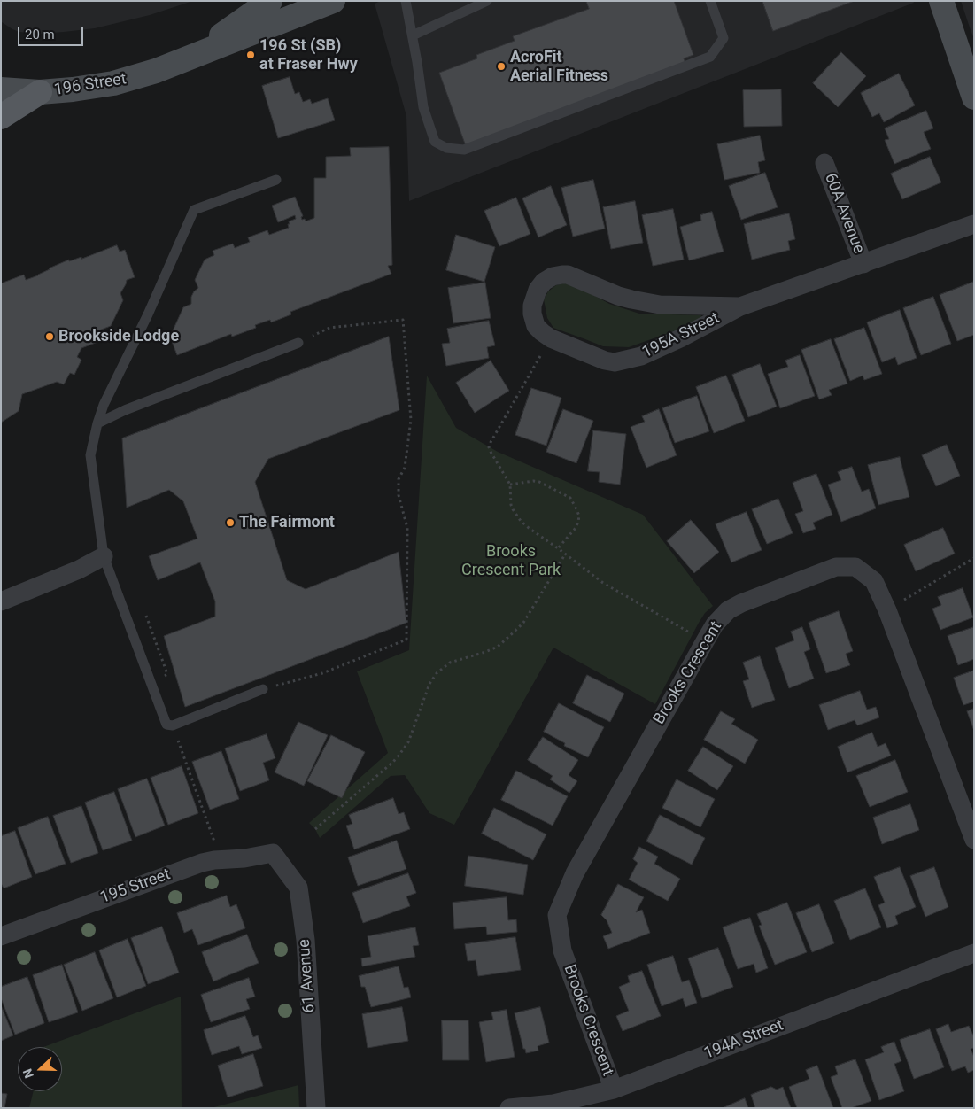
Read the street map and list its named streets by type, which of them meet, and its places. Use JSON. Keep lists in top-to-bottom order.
{
  "streets": {
    "main road": ["196 Street"],
    "street": [
      "60A Avenue",
      "195A Street",
      "Brooks Crescent",
      "195 Street",
      "61 Avenue",
      "194A Street"
    ]
  },
  "crossings": [
    ["60A Avenue", "195A Street"],
    ["Brooks Crescent", "194A Street"],
    ["195 Street", "61 Avenue"]
  ],
  "parks": ["Brooks Crescent Park"],
  "places": [
    "196 St (SB) at Fraser Hwy",
    "AcroFit Aerial Fitness",
    "Brookside Lodge",
    "The Fairmont"
  ],
  "scale_bar": "20 m",
  "north": "left"
}
